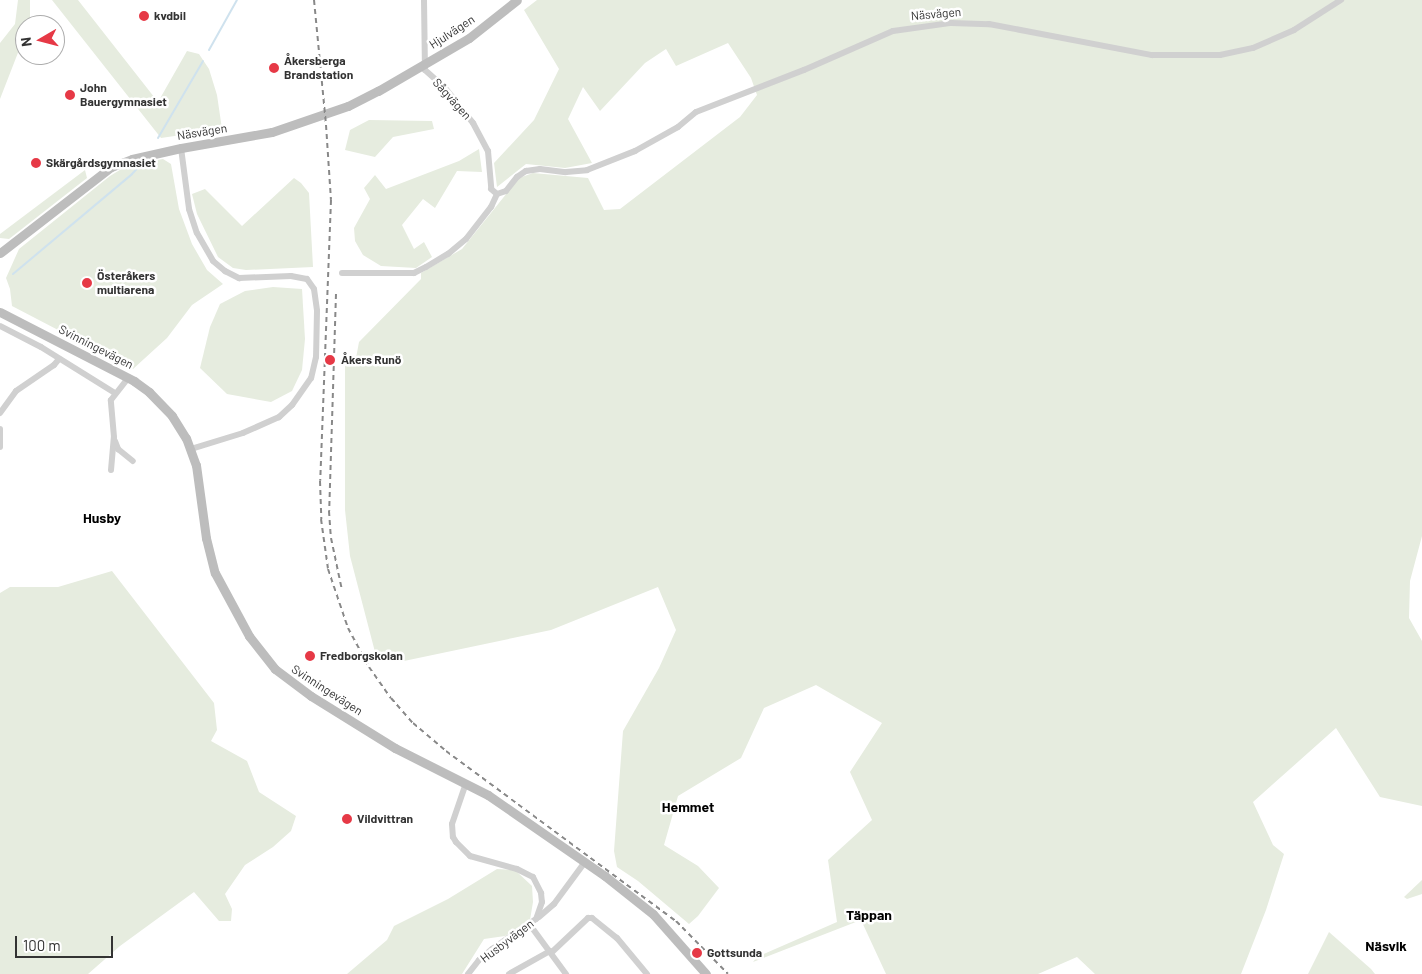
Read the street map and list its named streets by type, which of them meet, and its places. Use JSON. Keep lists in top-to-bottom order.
{
  "streets": {
    "main road": ["Näsvägen", "Hjulvägen", "Svinningevägen"],
    "street": ["Sågvägen", "Husbyvägen"]
  },
  "crossings": [
    ["Näsvägen", "Hjulvägen"],
    ["Näsvägen", "Sågvägen"],
    ["Hjulvägen", "Sågvägen"],
    ["Svinningevägen", "Husbyvägen"]
  ],
  "districts": [
    "Husby",
    "Hemmet",
    "Täppan",
    "Näsvik"
  ],
  "places": [
    "kvdbil",
    "Åkersberga Brandstation",
    "John Bauergymnasiet",
    "Skärgårdsgymnasiet",
    "Österåkers multiarena",
    "Åkers Runö",
    "Fredborgskolan",
    "Vildvittran",
    "Gottsunda"
  ],
  "scale_bar": "100 m",
  "north": "left"
}
